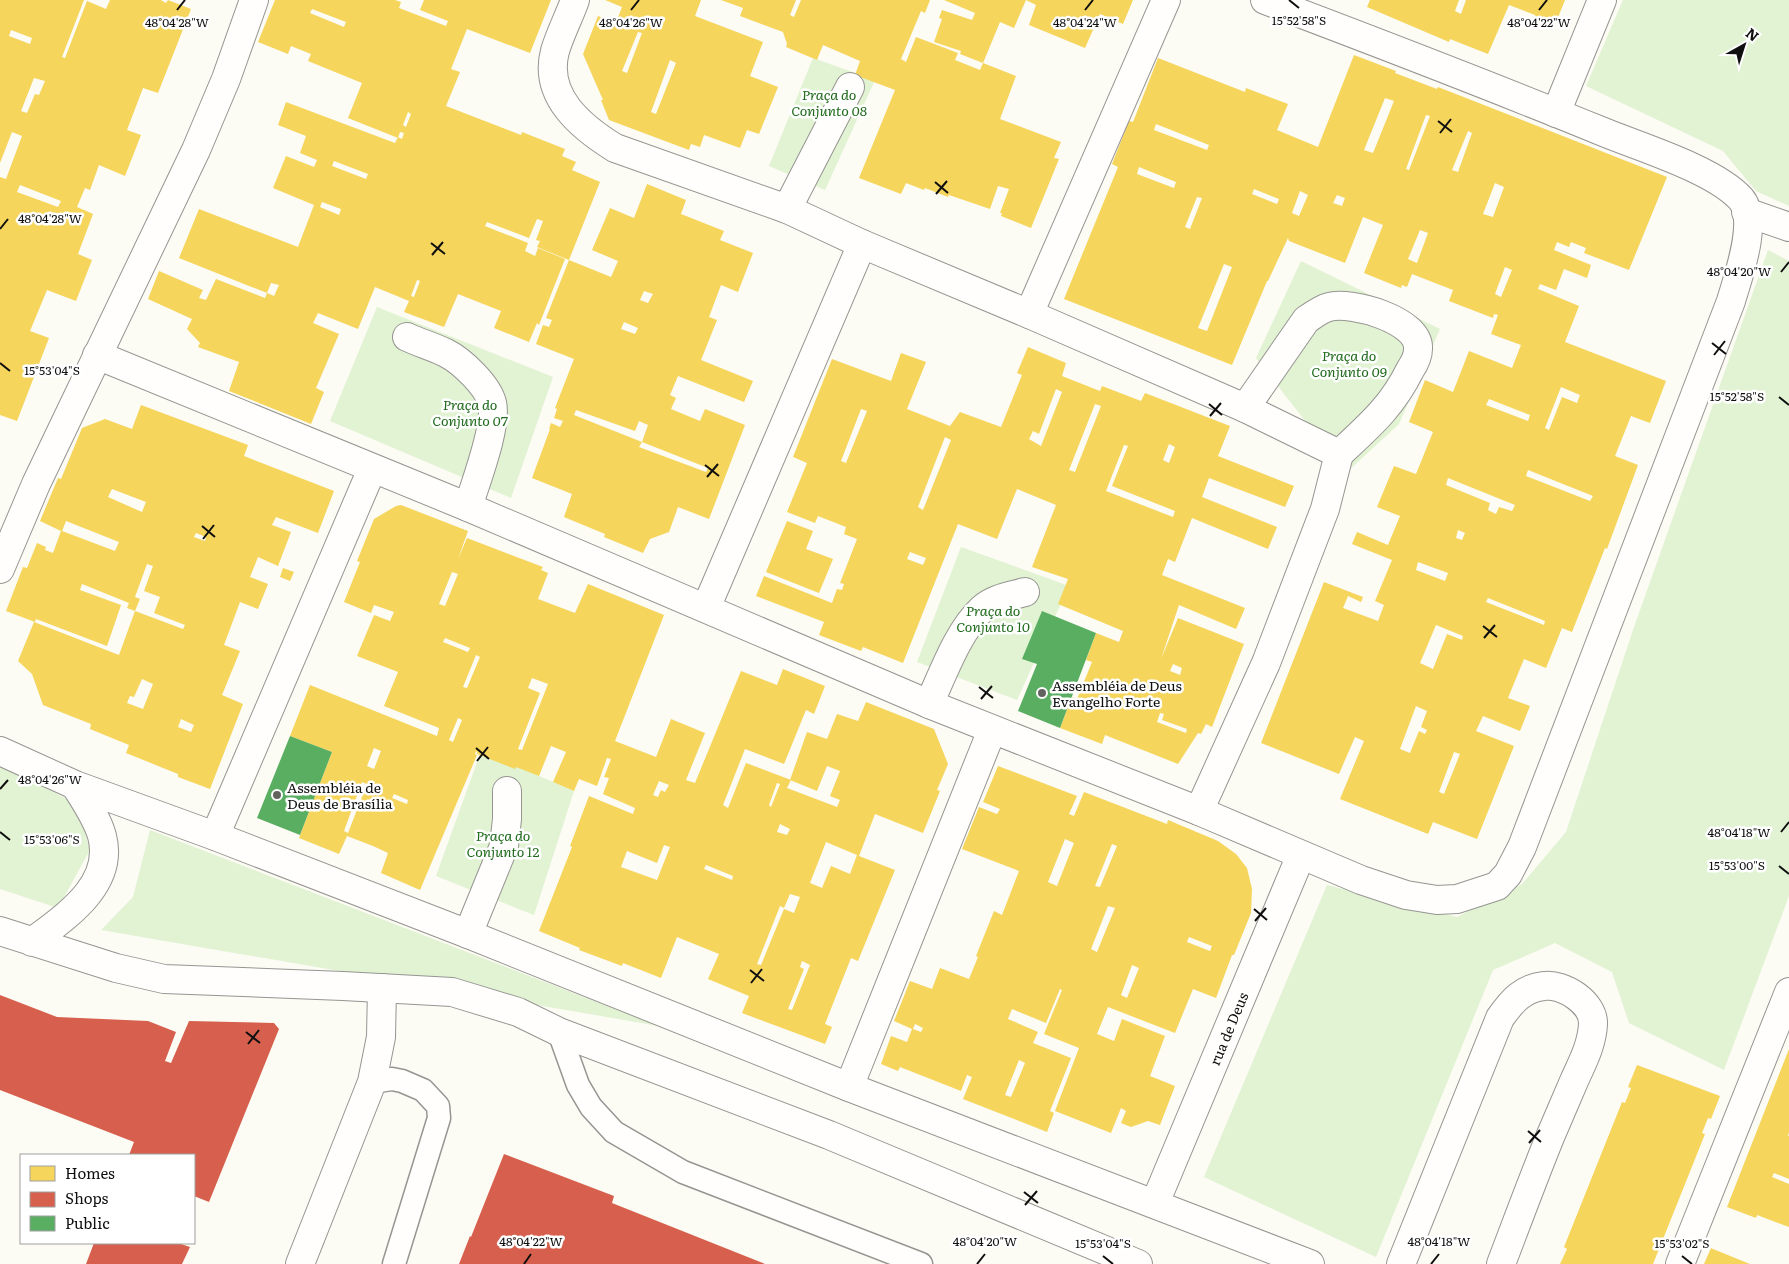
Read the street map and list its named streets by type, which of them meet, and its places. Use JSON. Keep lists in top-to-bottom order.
{
  "streets": {
    "street": ["rua de Deus"]
  },
  "parks": [
    "Praça do Conjunto 08",
    "Praça do Conjunto 09",
    "Praça do Conjunto 07",
    "Praça do Conjunto 10",
    "Praça do Conjunto 12"
  ],
  "places": ["Assembléia de Deus Evangelho Forte", "Assembléia de Deus de Brasília"],
  "legend": ["Homes", "Shops", "Public"],
  "north": "top right",
  "coordinates": [
    "15°52'58\"S",
    "48°04'26\"W",
    "48°04'24\"W",
    "48°04'28\"W",
    "48°04'22\"W",
    "48°04'20\"W",
    "15°53'04\"S",
    "48°04'18\"W",
    "15°53'06\"S",
    "15°53'00\"S",
    "15°53'02\"S"
  ]
}
